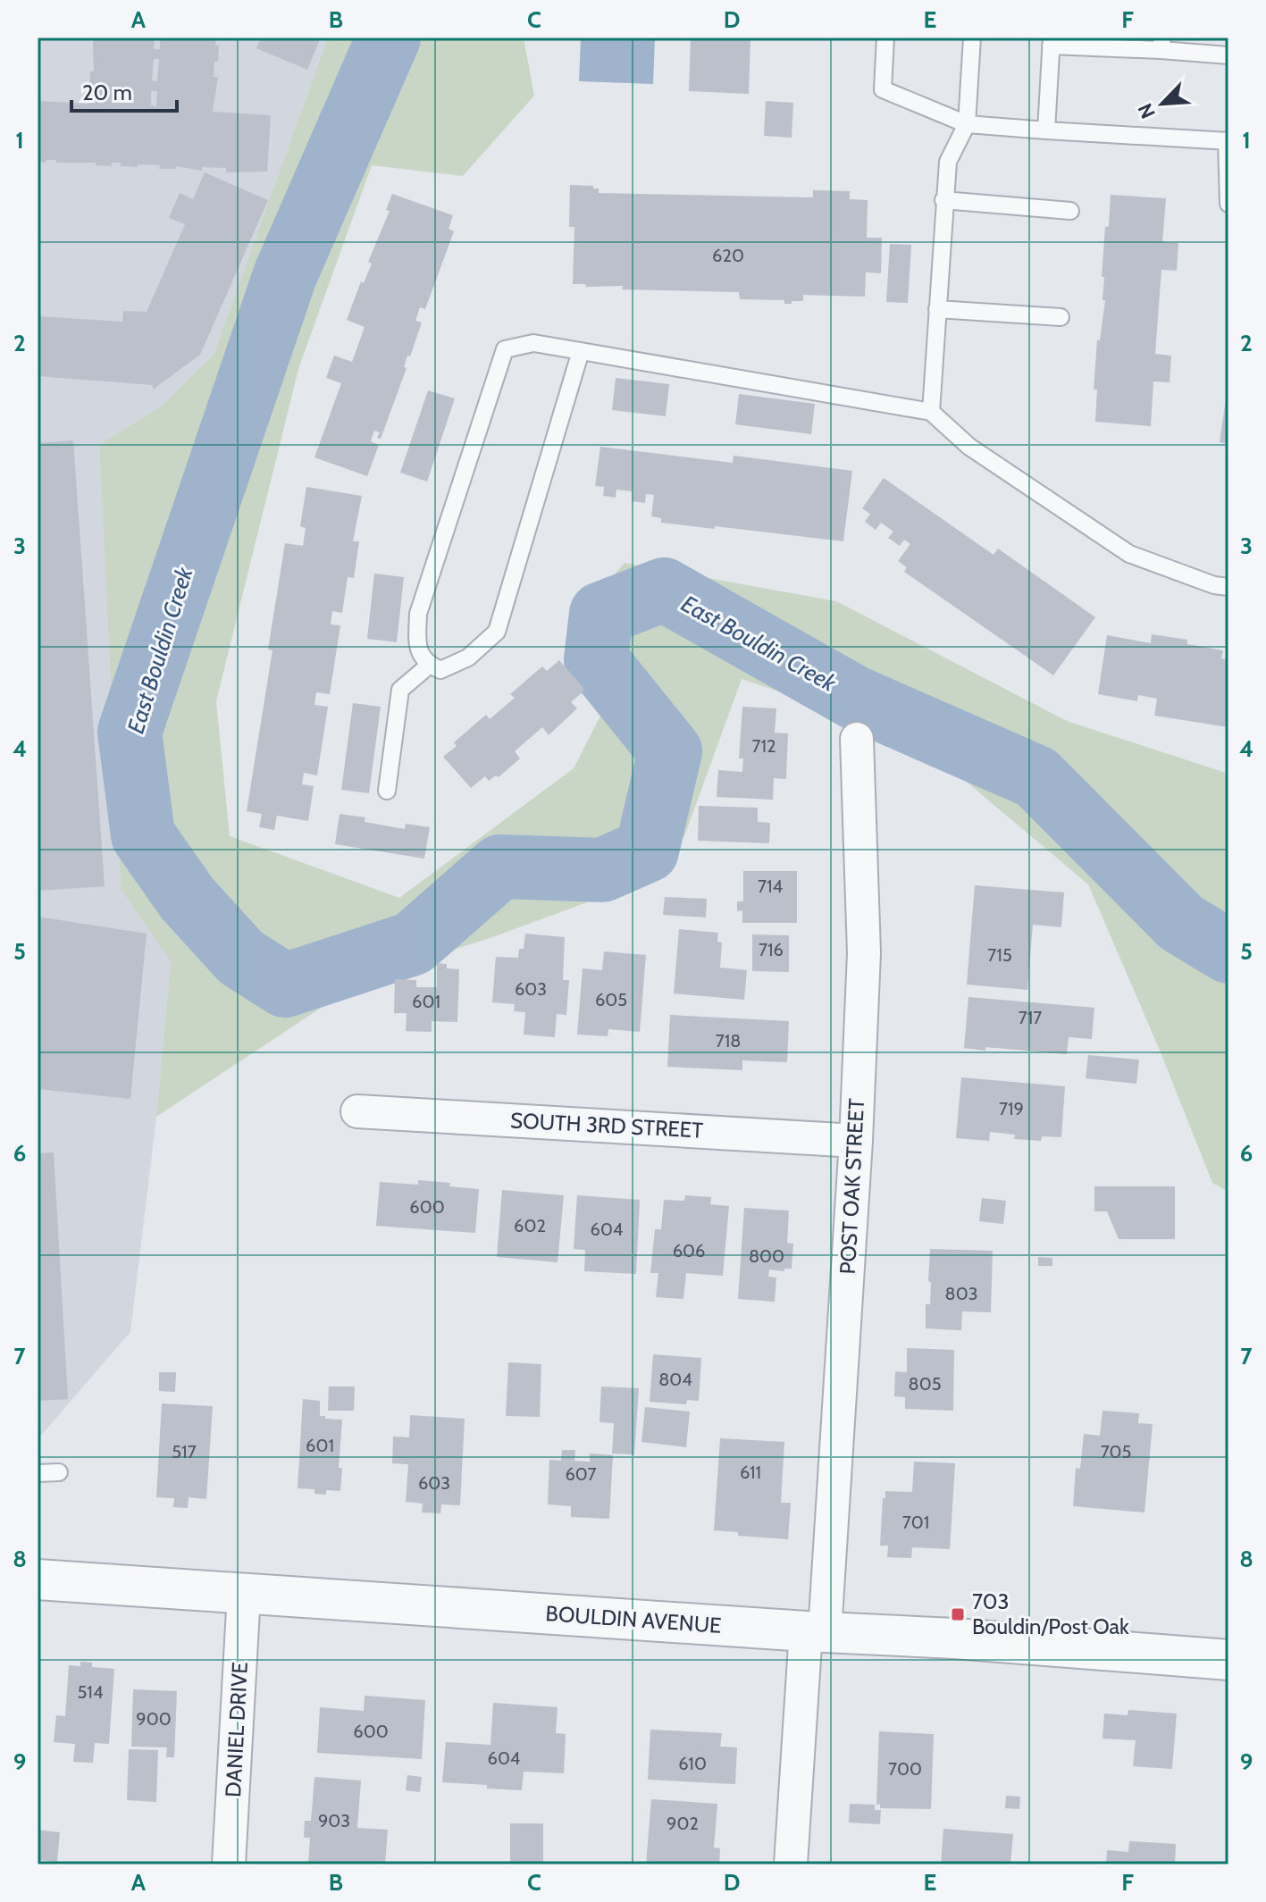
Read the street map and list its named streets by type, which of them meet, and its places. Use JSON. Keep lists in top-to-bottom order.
{
  "streets": {
    "street": [
      "SOUTH 3RD STREET",
      "POST OAK STREET",
      "BOULDIN AVENUE",
      "DANIEL DRIVE"
    ]
  },
  "crossings": [
    ["SOUTH 3RD STREET", "POST OAK STREET"],
    ["POST OAK STREET", "BOULDIN AVENUE"],
    ["BOULDIN AVENUE", "DANIEL DRIVE"]
  ],
  "water": ["East Bouldin Creek"],
  "places": {
    "transit": ["703 Bouldin/Post Oak"]
  },
  "house_numbers": [
    "620",
    "712",
    "714",
    "716",
    "715",
    "603",
    "605",
    "601",
    "717",
    "718",
    "719",
    "600",
    "602",
    "604",
    "606",
    "800",
    "803",
    "804",
    "805",
    "601",
    "517",
    "705",
    "611",
    "607",
    "603",
    "701",
    "514",
    "900",
    "600",
    "604",
    "610",
    "700",
    "903",
    "902"
  ],
  "scale_bar": "20 m",
  "north": "bottom left",
  "grid": {
    "columns": [
      "A",
      "B",
      "C",
      "D",
      "E",
      "F"
    ],
    "rows": [
      "1",
      "2",
      "3",
      "4",
      "5",
      "6",
      "7",
      "8",
      "9"
    ]
  }
}
